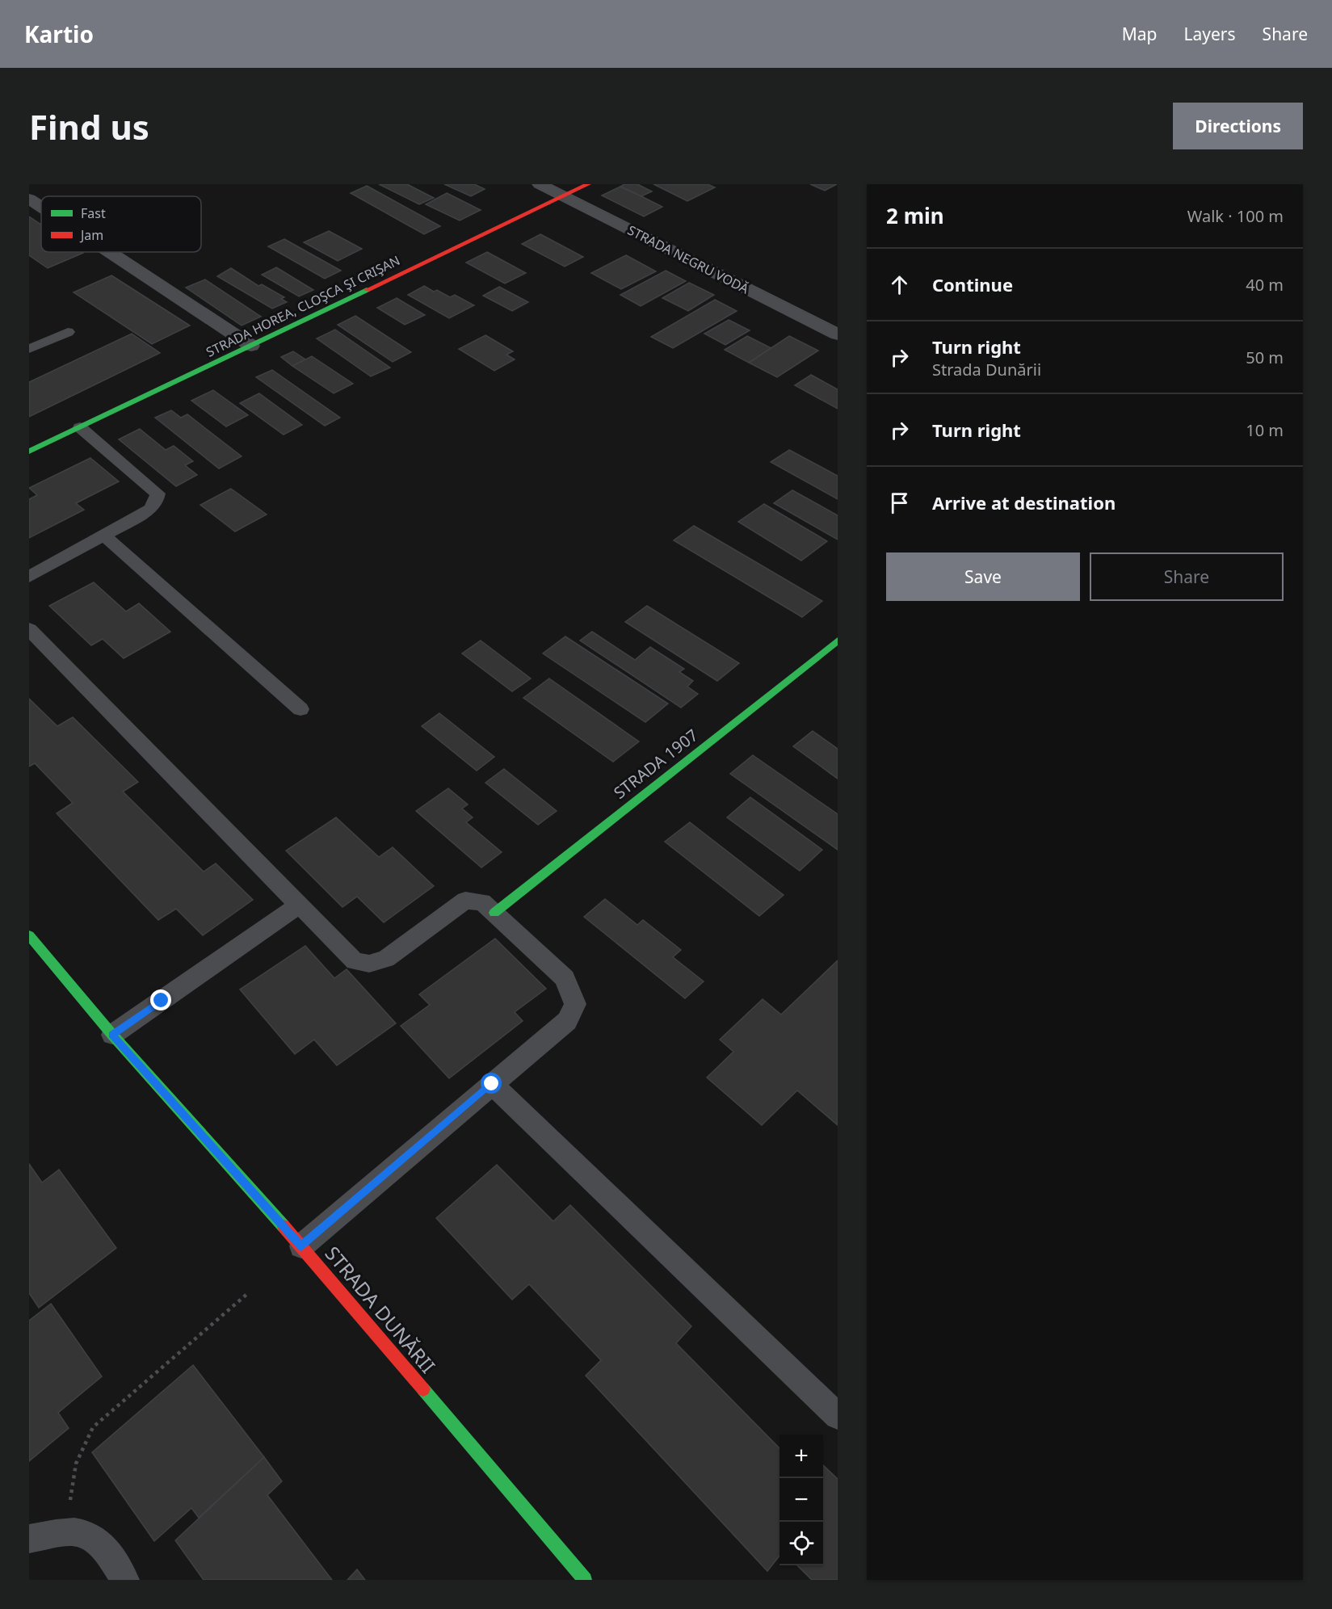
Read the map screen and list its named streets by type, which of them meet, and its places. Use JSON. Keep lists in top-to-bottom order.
{
  "streets": {
    "street": [
      "STRADA NEGRU VODĂ",
      "STRADA HOREA, CLOŞCA ŞI CRIŞAN",
      "STRADA 1907",
      "STRADA DUNĂRII"
    ]
  },
  "crossings": [
    ["STRADA NEGRU VODĂ", "STRADA HOREA, CLOŞCA ŞI CRIŞAN"]
  ],
  "legend": ["Fast", "Jam"],
  "page": {
    "header": "Kartio",
    "nav": ["Map", "Layers", "Share"],
    "buttons": [
      "Directions",
      ["Save", "Share"]
    ],
    "title": "Find us",
    "heading": ["2 min", "Walk · 100 m"],
    "list": [
      ["Continue", "40 m"],
      ["Turn right", "Strada Dunării", "50 m"],
      ["Turn right", "10 m"],
      "Arrive at destination"
    ],
    "map_buttons": ["+", "−"]
  }
}
